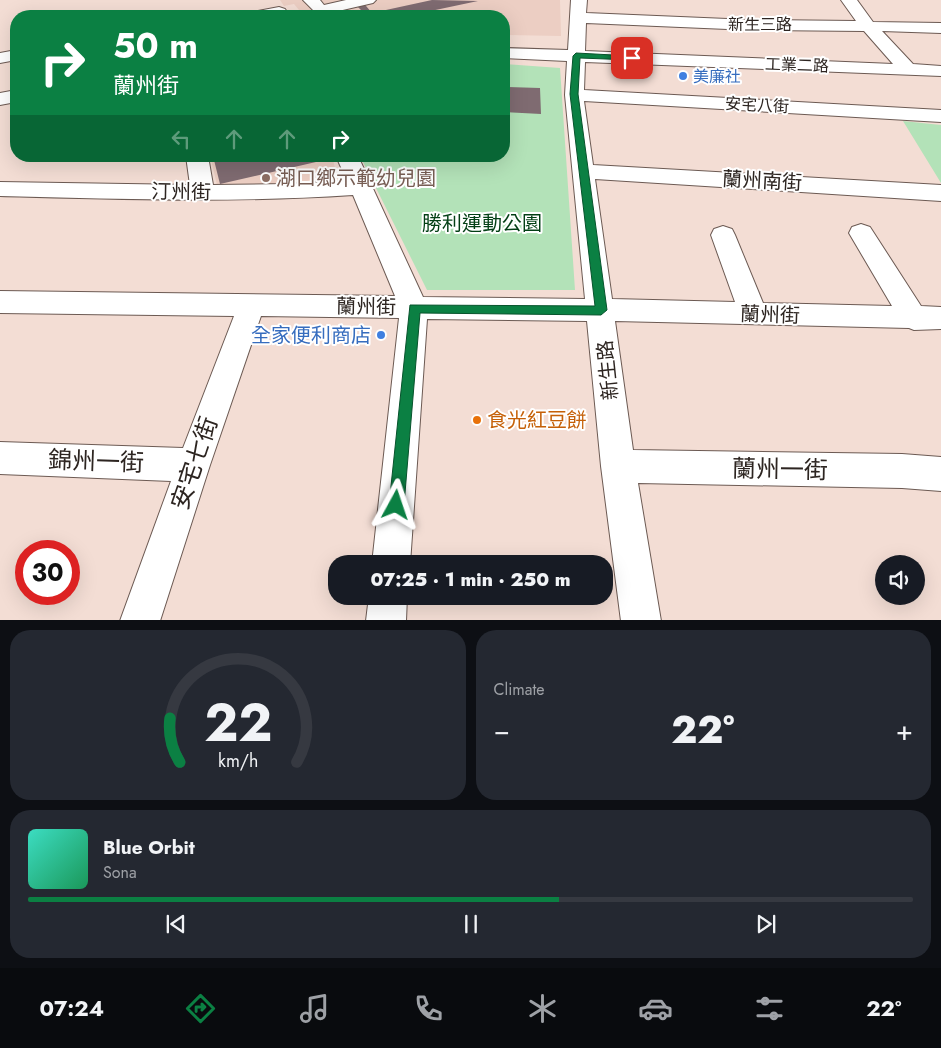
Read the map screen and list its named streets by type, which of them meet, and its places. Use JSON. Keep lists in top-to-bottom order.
{
  "streets": {
    "street": [
      "新生三路",
      "工業二路",
      "安宅八街",
      "蘭州南街",
      "汀州街",
      "蘭州街",
      "新生路",
      "錦州一街",
      "安宅七街",
      "蘭州一街"
    ]
  },
  "crossings": [
    ["新生三路", "新生路"],
    ["工業二路", "安宅八街"],
    ["工業二路", "新生路"],
    ["安宅八街", "新生路"],
    ["蘭州南街", "新生路"],
    ["蘭州街", "新生路"],
    ["蘭州街", "安宅七街"],
    ["新生路", "蘭州一街"],
    ["錦州一街", "安宅七街"]
  ],
  "parks": ["勝利運動公園"],
  "places": [
    "美廉社",
    "湖口鄉示範幼兒園",
    "全家便利商店",
    "食光紅豆餅"
  ],
  "page": {
    "turn": ["50 m", "蘭州街"],
    "limit": "30",
    "trip": "07:25 · 1 min · 250 m",
    "tile": "Climate",
    "heat": ["−", "22°", "+"],
    "song": ["Blue Orbit", "Sona"],
    "tabs": ["07:24", "22°"],
    "gauge": ["22", "km/h"]
  }
}
